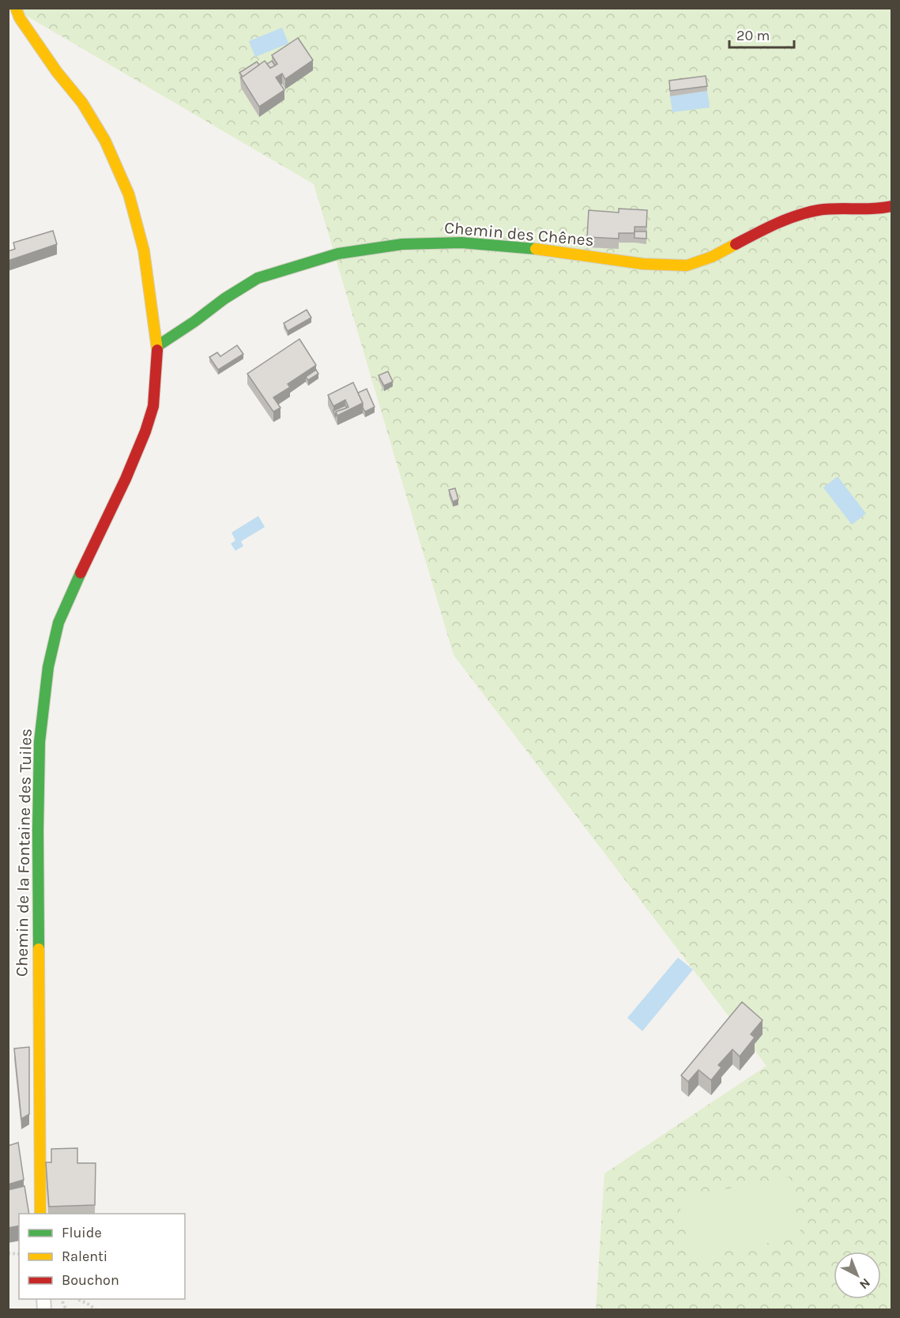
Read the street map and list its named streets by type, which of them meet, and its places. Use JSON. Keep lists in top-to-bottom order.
{
  "streets": {
    "street": ["Chemin des Chênes", "Chemin de la Fontaine des Tuiles"]
  },
  "crossings": [
    ["Chemin des Chênes", "Chemin de la Fontaine des Tuiles"]
  ],
  "legend": ["Fluide", "Ralenti", "Bouchon"],
  "scale_bar": "20 m",
  "north": "bottom right"
}
